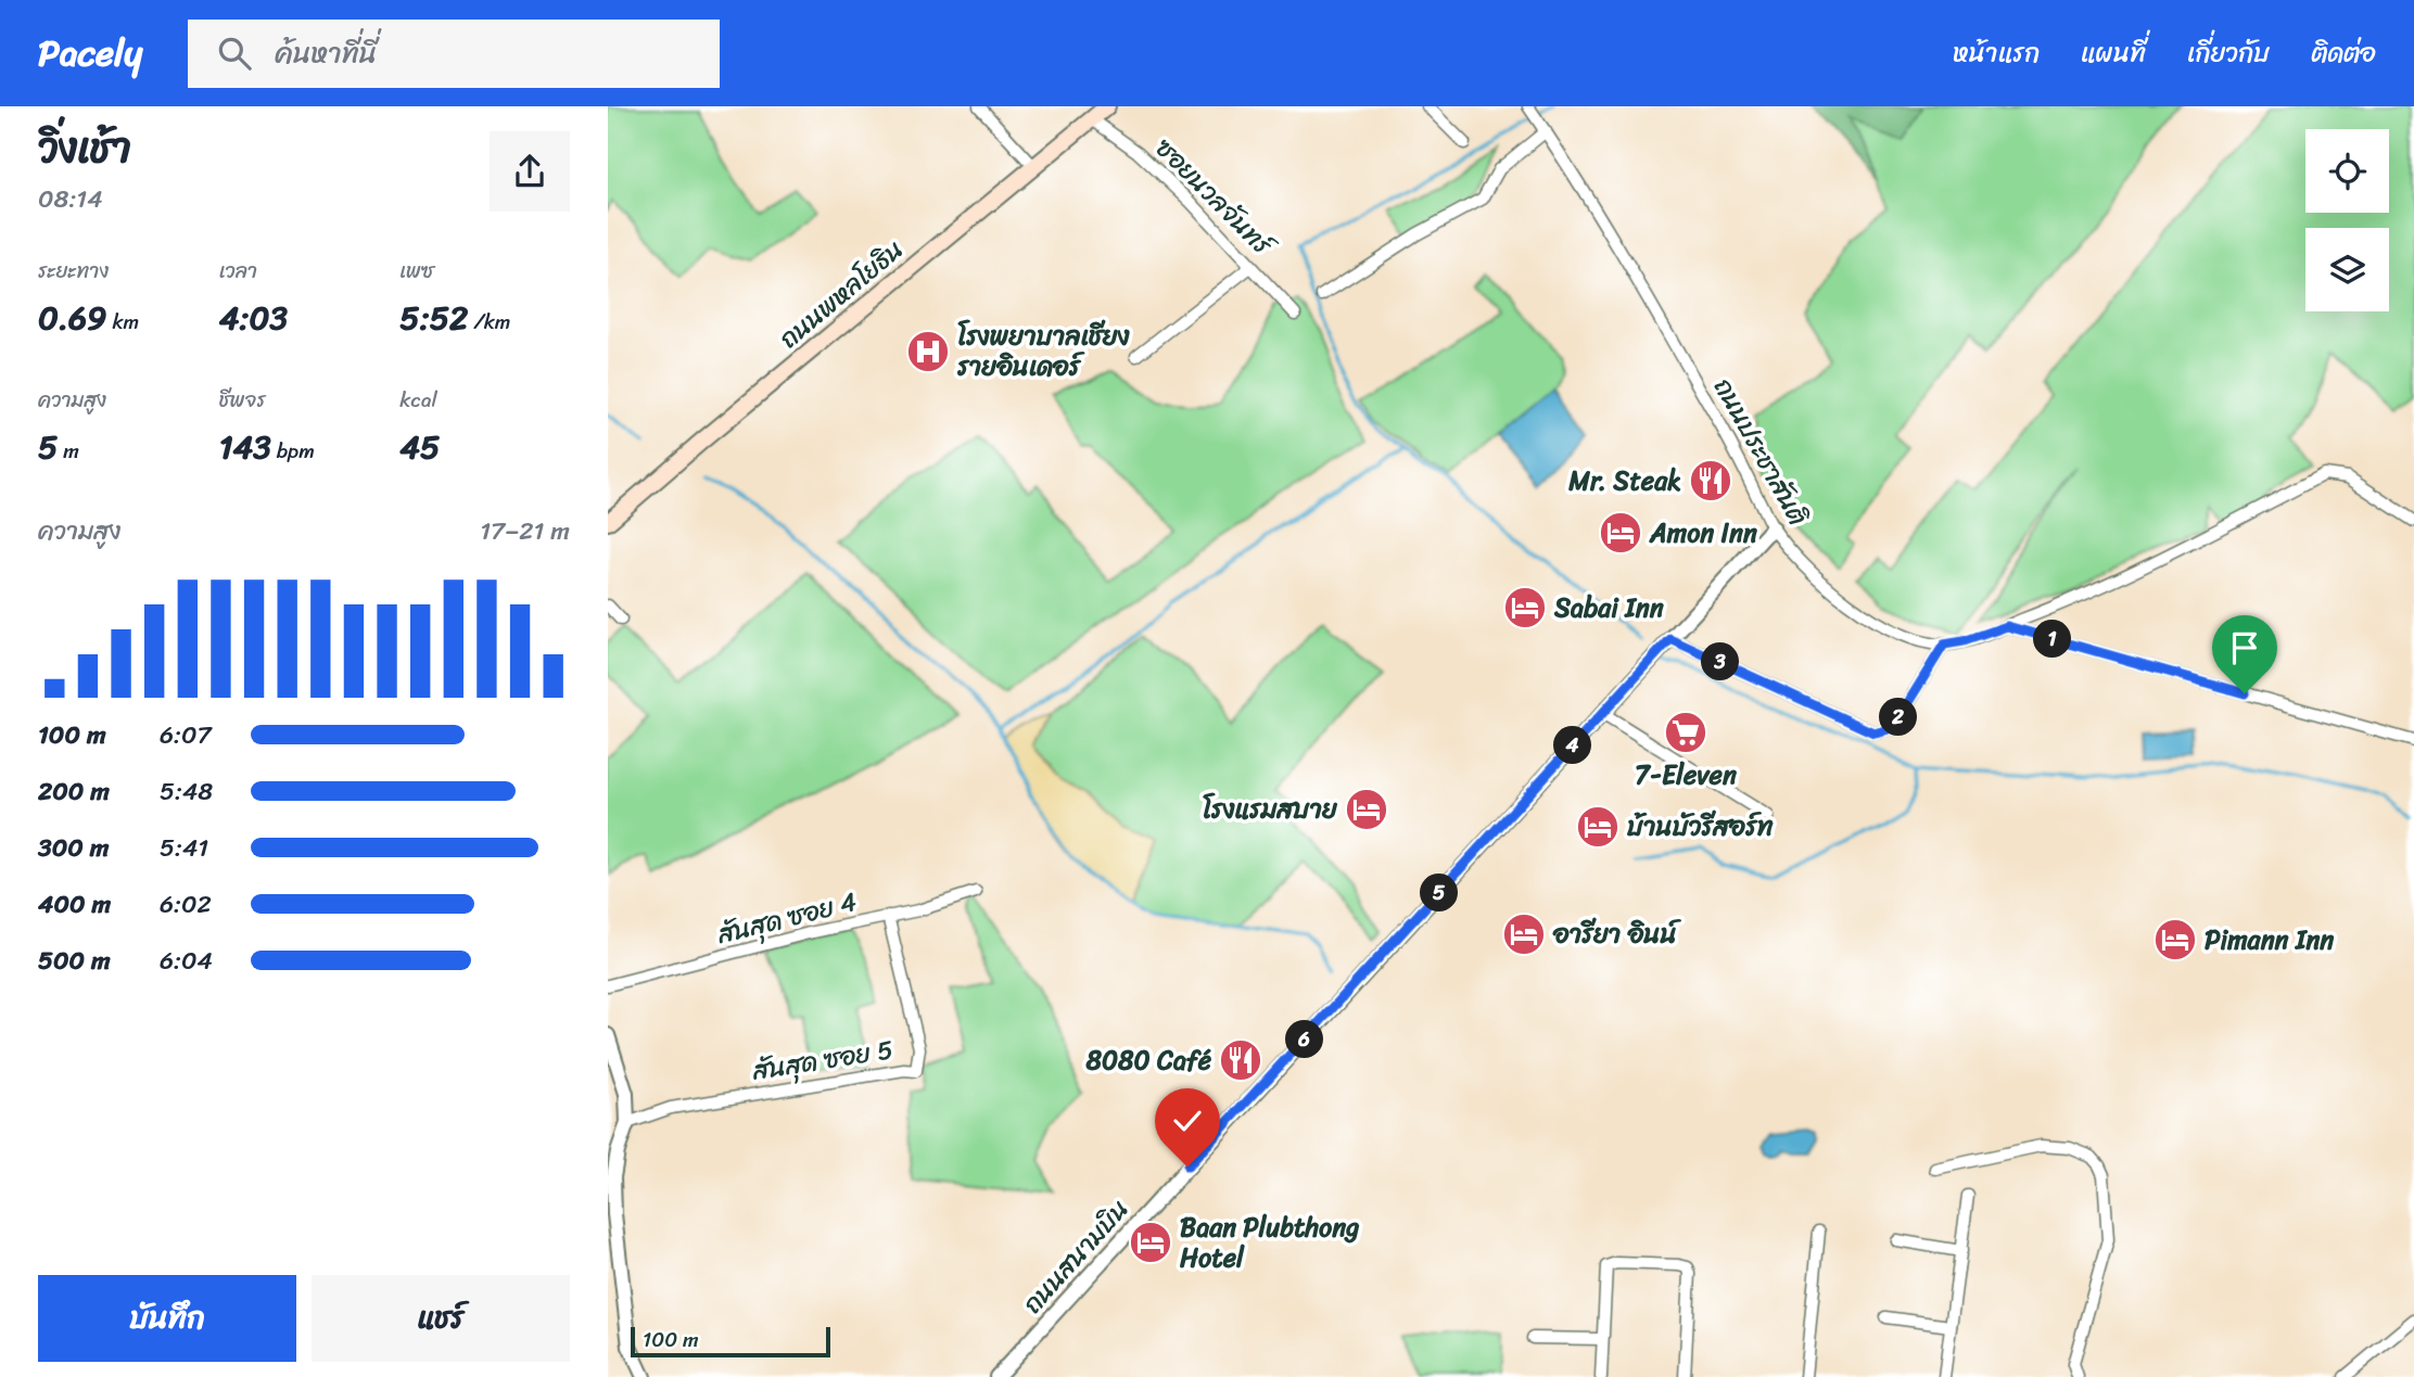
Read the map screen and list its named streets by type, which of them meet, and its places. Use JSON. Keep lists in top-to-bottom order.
{
  "streets": {
    "main road": ["ถนนพหลโยธิน"],
    "street": [
      "ซอยนวลจันทร์",
      "ถนนประชาสันติ",
      "สันสุด ซอย 4",
      "สันสุด ซอย 5",
      "ถนนสนามบิน"
    ]
  },
  "crossings": [
    ["ซอยนวลจันทร์", "ถนนพหลโยธิน"],
    ["ถนนประชาสันติ", "ถนนสนามบิน"],
    ["สันสุด ซอย 4", "สันสุด ซอย 5"]
  ],
  "places": {
    "hospital": ["โรงพยาบาลเชียง รายอินเดอร์"],
    "restaurant": ["Mr. Steak", "8080 Café"],
    "hotel": [
      "Amon Inn",
      "Sabai Inn",
      "โรงแรมสบาย",
      "บ้านบัวรีสอร์ท",
      "อารียา อินน์",
      "Pimann Inn",
      "Baan Plubthong Hotel"
    ],
    "supermarket": ["7-Eleven"]
  },
  "scale_bar": "100 m",
  "page": {
    "header": "Pacely",
    "search": "ค้นหาที่นี่",
    "nav": [
      "หน้าแรก",
      "แผนที่",
      "เกี่ยวกับ",
      "ติดต่อ"
    ],
    "heading": ["วิ่งเช้า", "08:14"],
    "stats": [
      ["ระยะทาง", "0.69 km"],
      ["เวลา", "4:03"],
      ["เพซ", "5:52 /km"],
      ["ความสูง", "5 m"],
      ["ชีพจร", "143 bpm"],
      ["kcal", "45"]
    ],
    "chart": ["ความสูง", "17–21 m"],
    "pins": [
      "1",
      "3",
      "2",
      "4",
      "5",
      "6"
    ],
    "list": [
      {
        "name": "100 m",
        "note": "6:07"
      },
      {
        "name": "200 m",
        "note": "5:48"
      },
      {
        "name": "300 m",
        "note": "5:41"
      },
      {
        "name": "400 m",
        "note": "6:02"
      },
      {
        "name": "500 m",
        "note": "6:04"
      }
    ],
    "buttons": ["บันทึก", "แชร์"],
    "scale": "100 m"
  }
}
